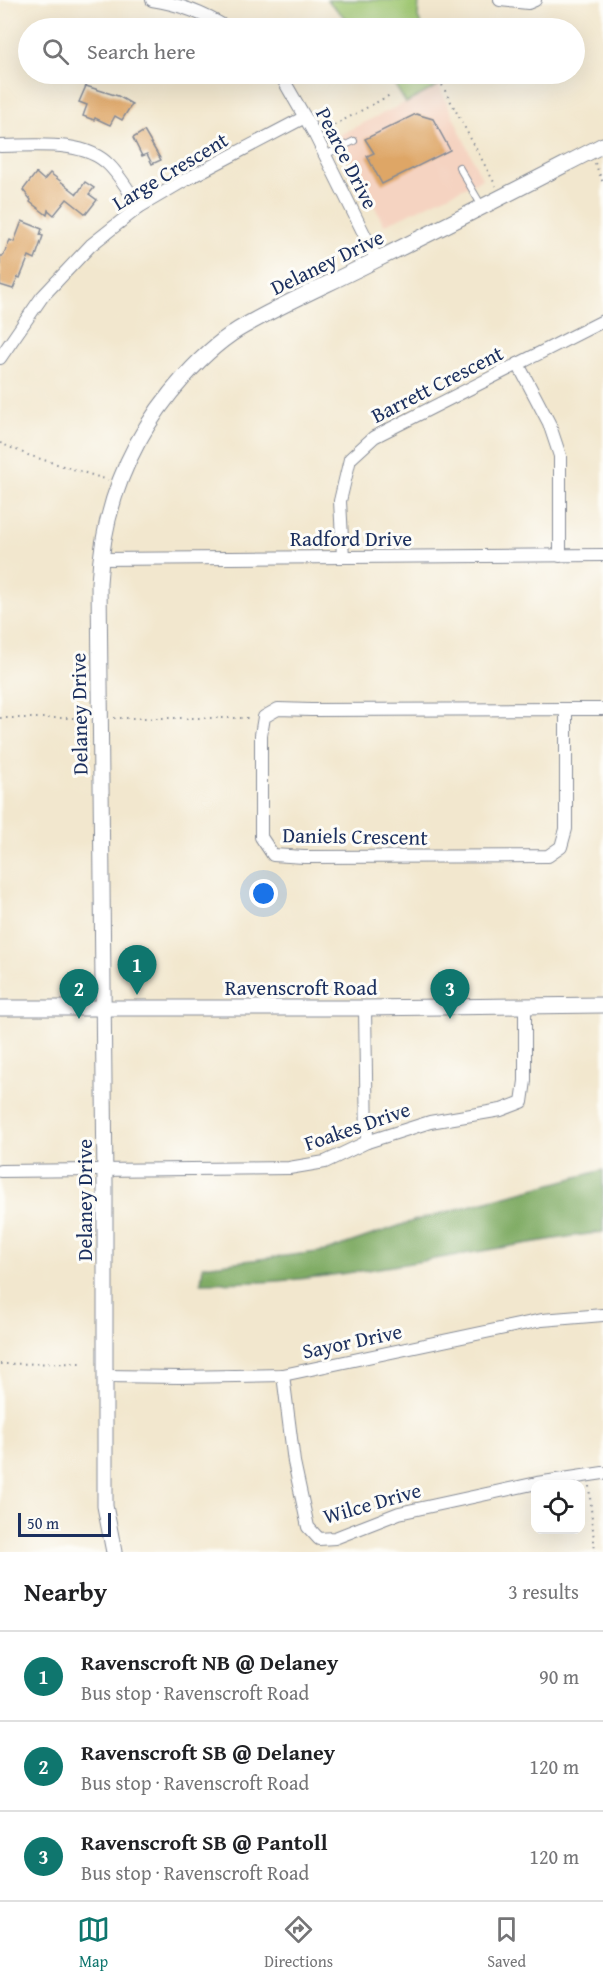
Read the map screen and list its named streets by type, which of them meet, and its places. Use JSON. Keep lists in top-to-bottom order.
{
  "streets": {
    "street": [
      "Pearce Drive",
      "Large Crescent",
      "Delaney Drive",
      "Barrett Crescent",
      "Radford Drive",
      "Daniels Crescent",
      "Ravenscroft Road",
      "Foakes Drive",
      "Sayor Drive",
      "Wilce Drive"
    ]
  },
  "crossings": [
    ["Pearce Drive", "Large Crescent"],
    ["Pearce Drive", "Delaney Drive"],
    ["Delaney Drive", "Radford Drive"],
    ["Delaney Drive", "Ravenscroft Road"],
    ["Delaney Drive", "Foakes Drive"],
    ["Delaney Drive", "Sayor Drive"],
    ["Barrett Crescent", "Radford Drive"],
    ["Ravenscroft Road", "Foakes Drive"],
    ["Sayor Drive", "Wilce Drive"]
  ],
  "scale_bar": "50 m",
  "page": {
    "search": "Search here",
    "pins": ["1", "2", "3"],
    "scale": "50 m",
    "heading": ["Nearby", "3 results"],
    "list": [
      {
        "mark": "1",
        "name": "Ravenscroft NB @ Delaney",
        "note": "Bus stop · Ravenscroft Road",
        "value": "90 m"
      },
      {
        "mark": "2",
        "name": "Ravenscroft SB @ Delaney",
        "note": "Bus stop · Ravenscroft Road",
        "value": "120 m"
      },
      {
        "mark": "3",
        "name": "Ravenscroft SB @ Pantoll",
        "note": "Bus stop · Ravenscroft Road",
        "value": "120 m"
      }
    ],
    "nav": ["Map", "Directions", "Saved"]
  }
}
